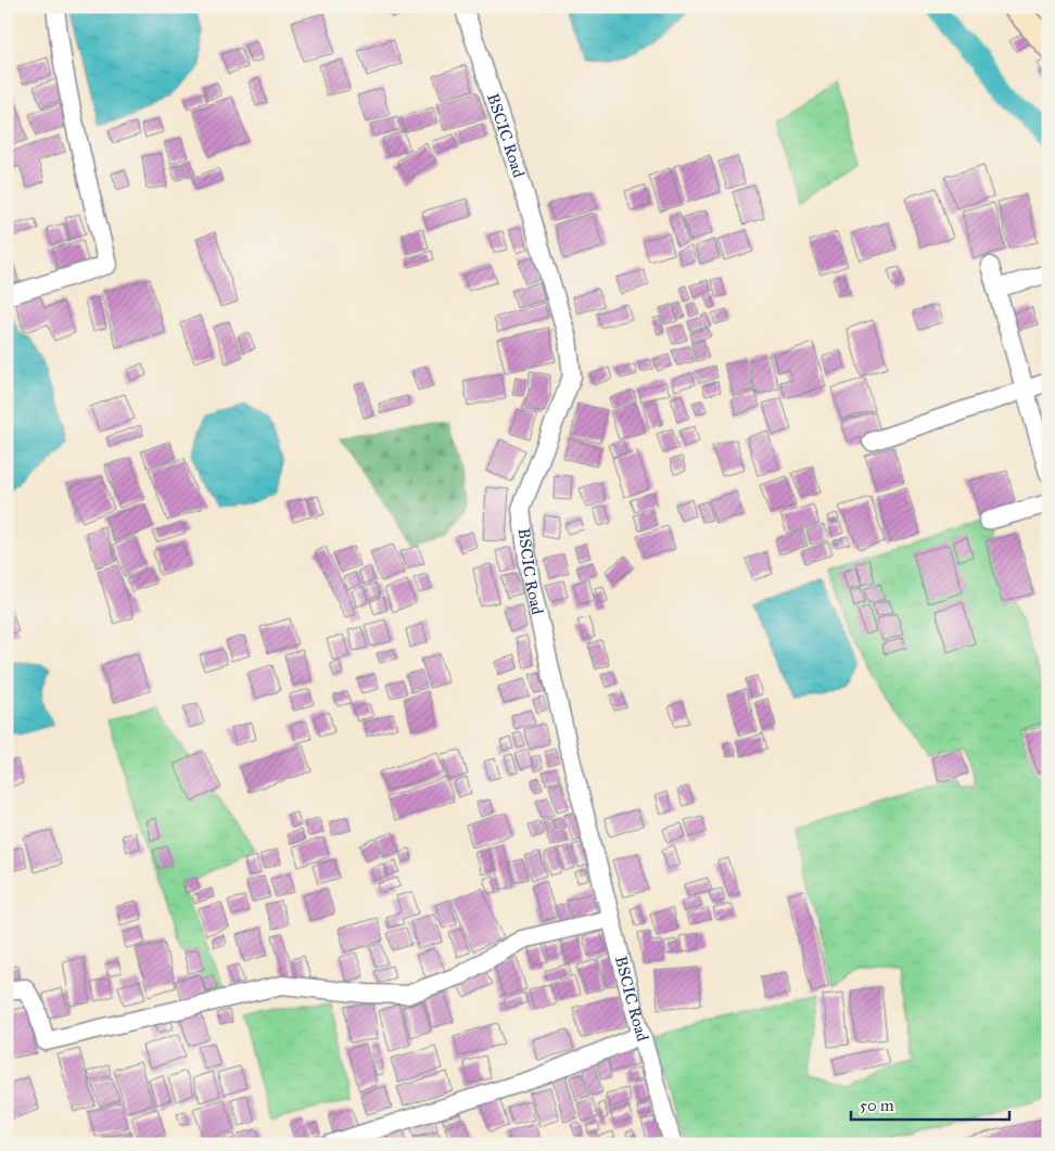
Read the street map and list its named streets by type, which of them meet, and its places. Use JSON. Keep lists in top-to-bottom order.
{
  "streets": {
    "street": ["BSCIC Road"]
  },
  "scale_bar": "50 m"
}
